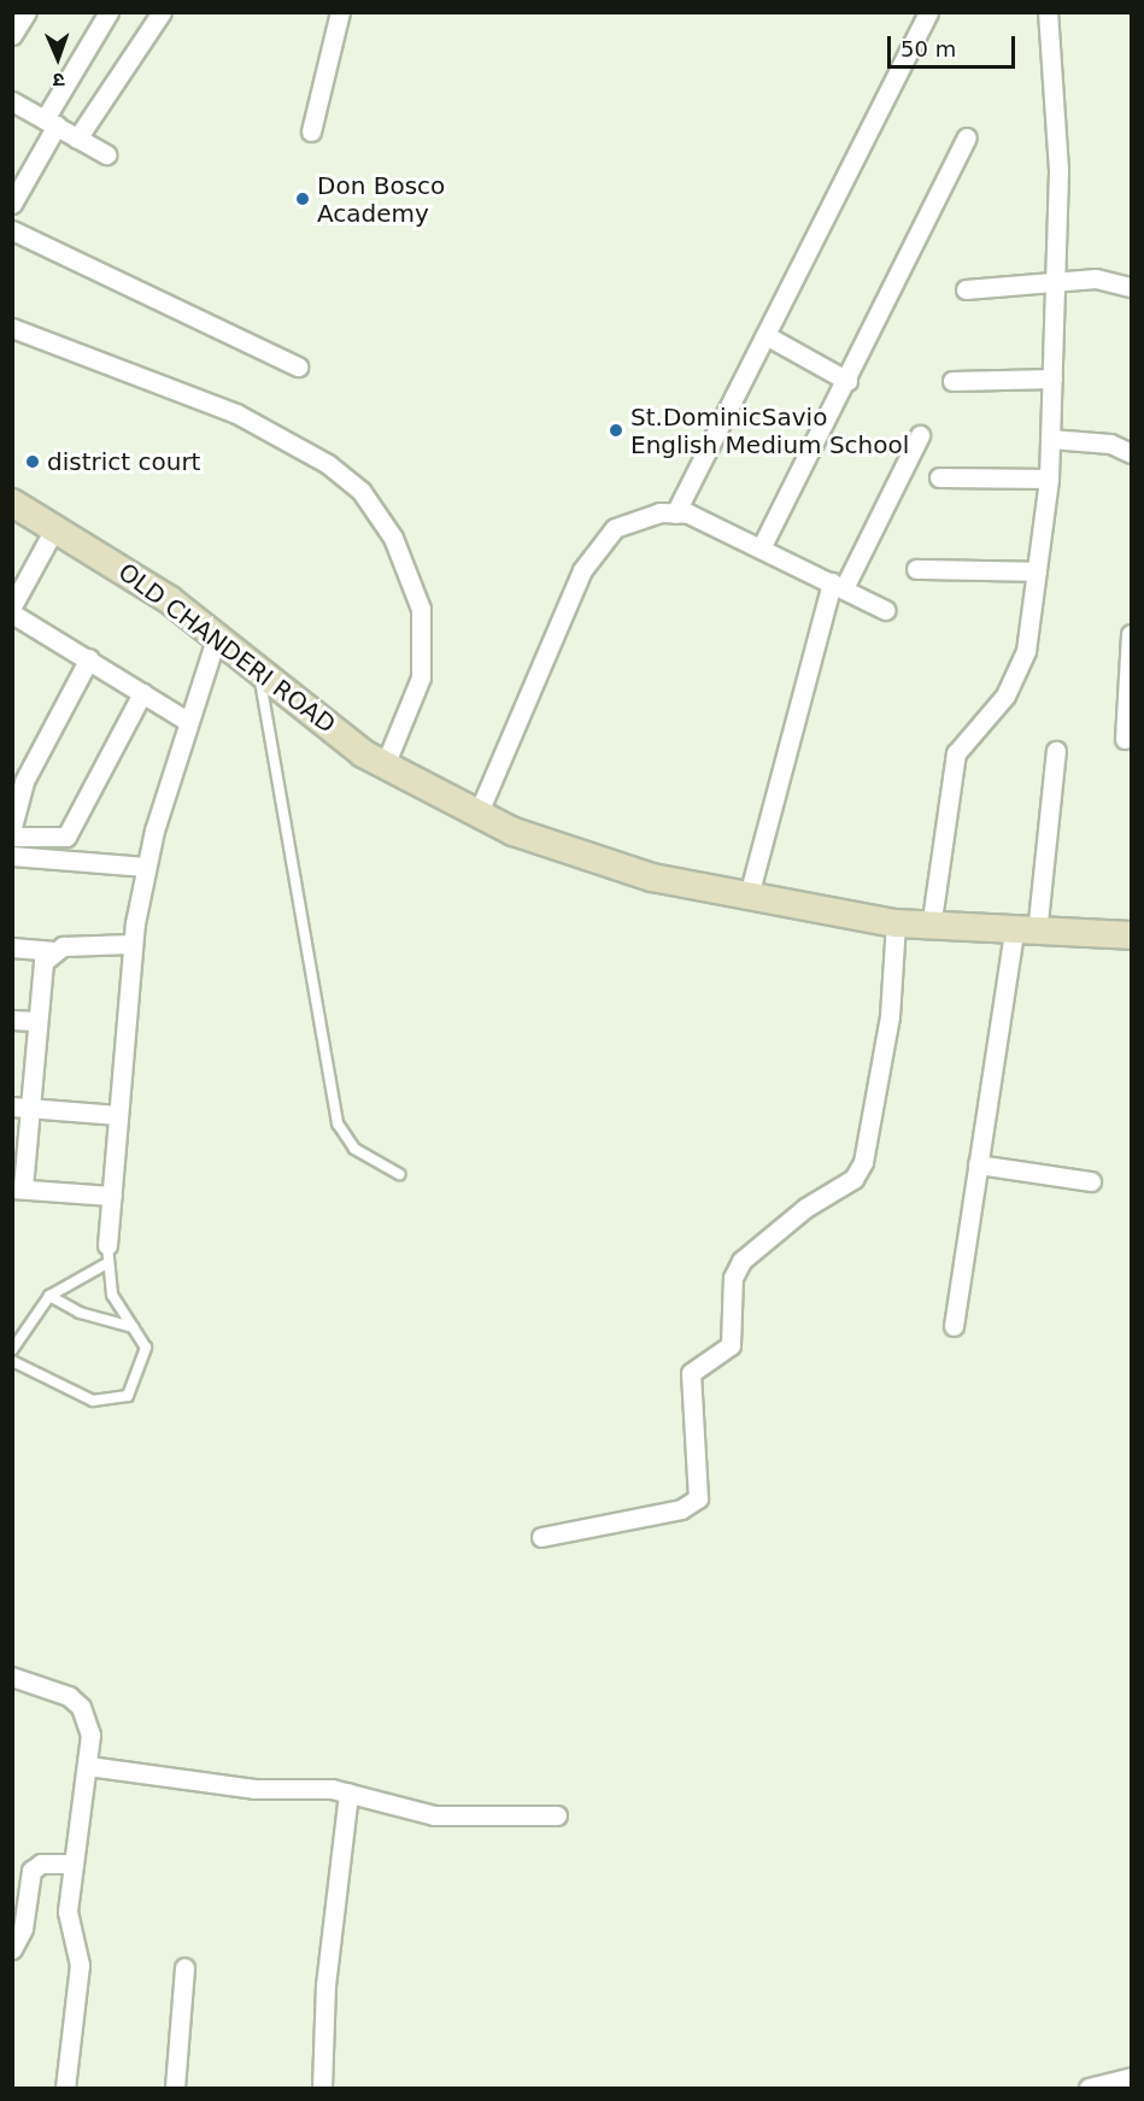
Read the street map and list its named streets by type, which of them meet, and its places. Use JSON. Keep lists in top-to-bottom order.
{
  "streets": {
    "street": ["OLD CHANDERI ROAD"]
  },
  "places": ["Don Bosco Academy", "St.DominicSavio English Medium School", "district court"],
  "scale_bar": "50 m",
  "north": "bottom"
}
